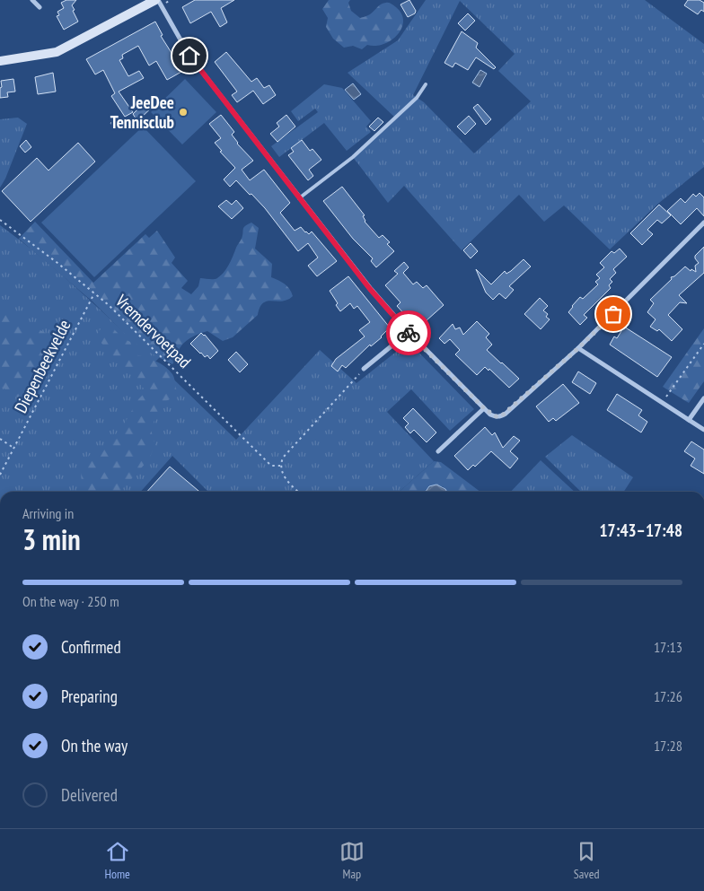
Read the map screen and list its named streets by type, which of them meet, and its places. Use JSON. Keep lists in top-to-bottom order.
{
  "streets": {
    "path": ["Vremdervoetpad", "Diepenbeekvelde"]
  },
  "crossings": [
    ["Vremdervoetpad", "Diepenbeekvelde"]
  ],
  "places": ["JeeDee Tennisclub"],
  "page": {
    "heading": ["3 min", "Arriving in", "17:43–17:48"],
    "bar": "On the way · 250 m",
    "list": [
      ["Confirmed", "17:13"],
      ["Preparing", "17:26"],
      ["On the way", "17:28"],
      "Delivered"
    ],
    "tabs": ["Home", "Map", "Saved"]
  }
}
